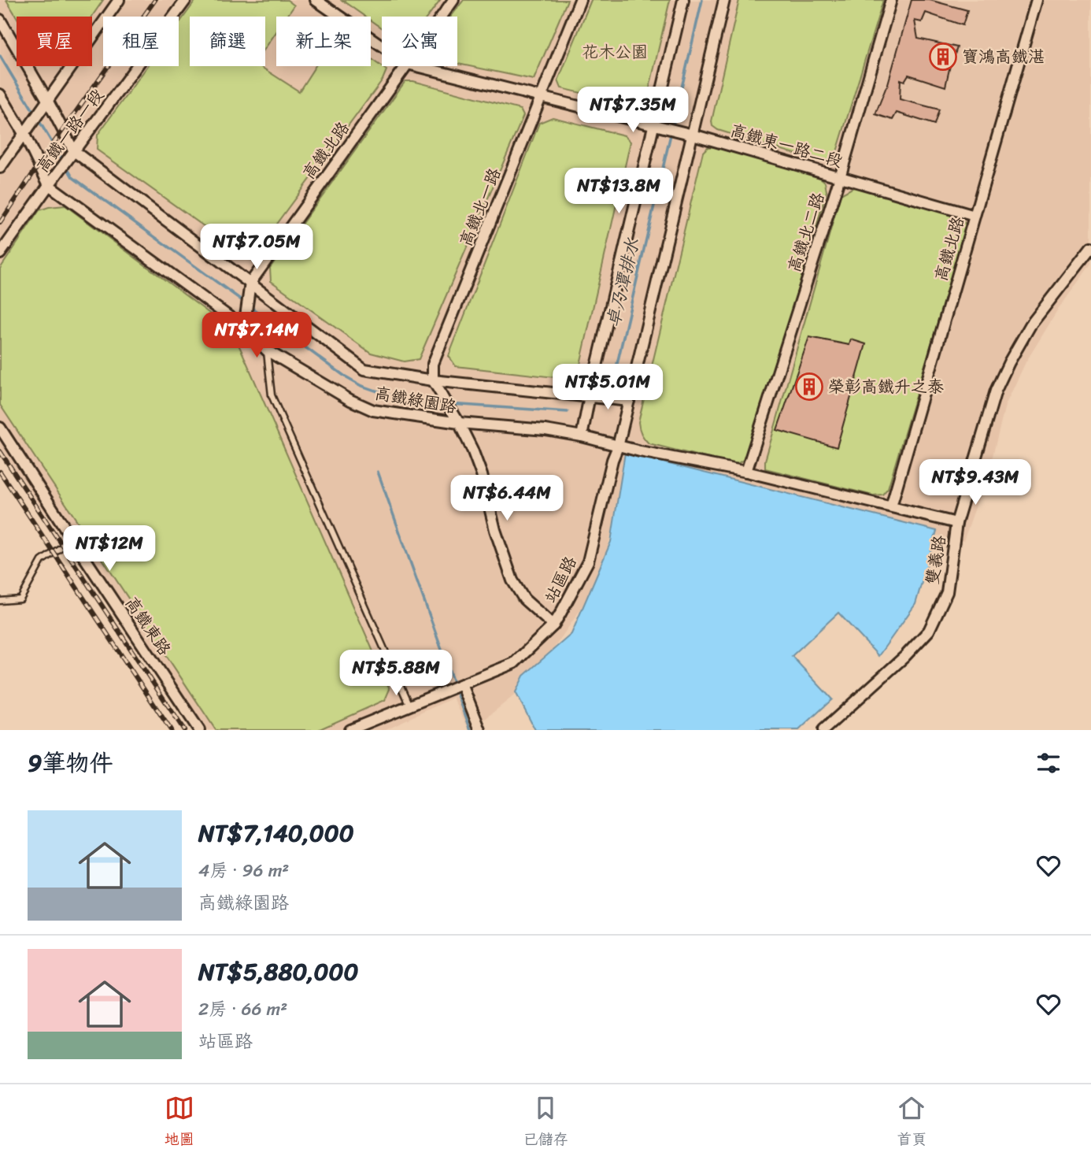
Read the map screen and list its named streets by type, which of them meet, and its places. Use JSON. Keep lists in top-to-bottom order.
{
  "streets": {
    "street": [
      "高鐵一路一段",
      "高鐵東一路二段",
      "高鐵北路",
      "高鐵北一路",
      "高鐵北二路",
      "高鐵綠園路",
      "雙義路",
      "站區路",
      "高鐵東路"
    ]
  },
  "crossings": [
    ["高鐵一路一段", "高鐵綠園路"],
    ["高鐵東一路二段", "高鐵北路"],
    ["高鐵東一路二段", "高鐵北一路"],
    ["高鐵東一路二段", "高鐵北二路"],
    ["高鐵東一路二段", "站區路"],
    ["高鐵北路", "高鐵綠園路"],
    ["高鐵北一路", "高鐵綠園路"],
    ["高鐵北二路", "高鐵綠園路"],
    ["高鐵綠園路", "雙義路"],
    ["高鐵綠園路", "站區路"]
  ],
  "water": ["卓乃潭排水"],
  "parks": ["花木公園"],
  "places": {
    "building": ["寶鴻高鐵湛", "榮彰高鐵升之泰"]
  },
  "page": {
    "chip": [
      "買屋",
      "租屋",
      "篩選",
      "新上架",
      "公寓"
    ],
    "price": [
      "NT$7.35M",
      "NT$13.8M",
      "NT$7.05M",
      "NT$7.14M",
      "NT$5.01M",
      "NT$9.43M",
      "NT$6.44M",
      "NT$12M",
      "NT$5.88M"
    ],
    "heading": "9筆物件",
    "list": [
      {
        "name": "NT$7,140,000",
        "note": "4房 · 96 m² · 高鐵綠園路"
      },
      {
        "name": "NT$5,880,000",
        "note": "2房 · 66 m² · 站區路"
      }
    ],
    "tabs": ["地圖", "已儲存", "首頁"]
  }
}
